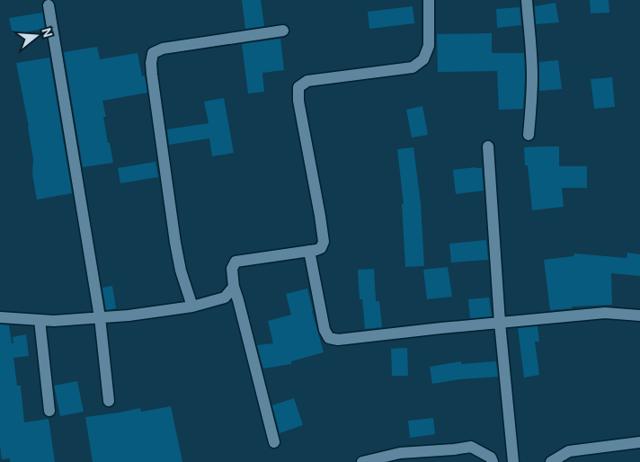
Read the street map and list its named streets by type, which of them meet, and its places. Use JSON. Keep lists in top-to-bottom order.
{
  "north": "right"
}
